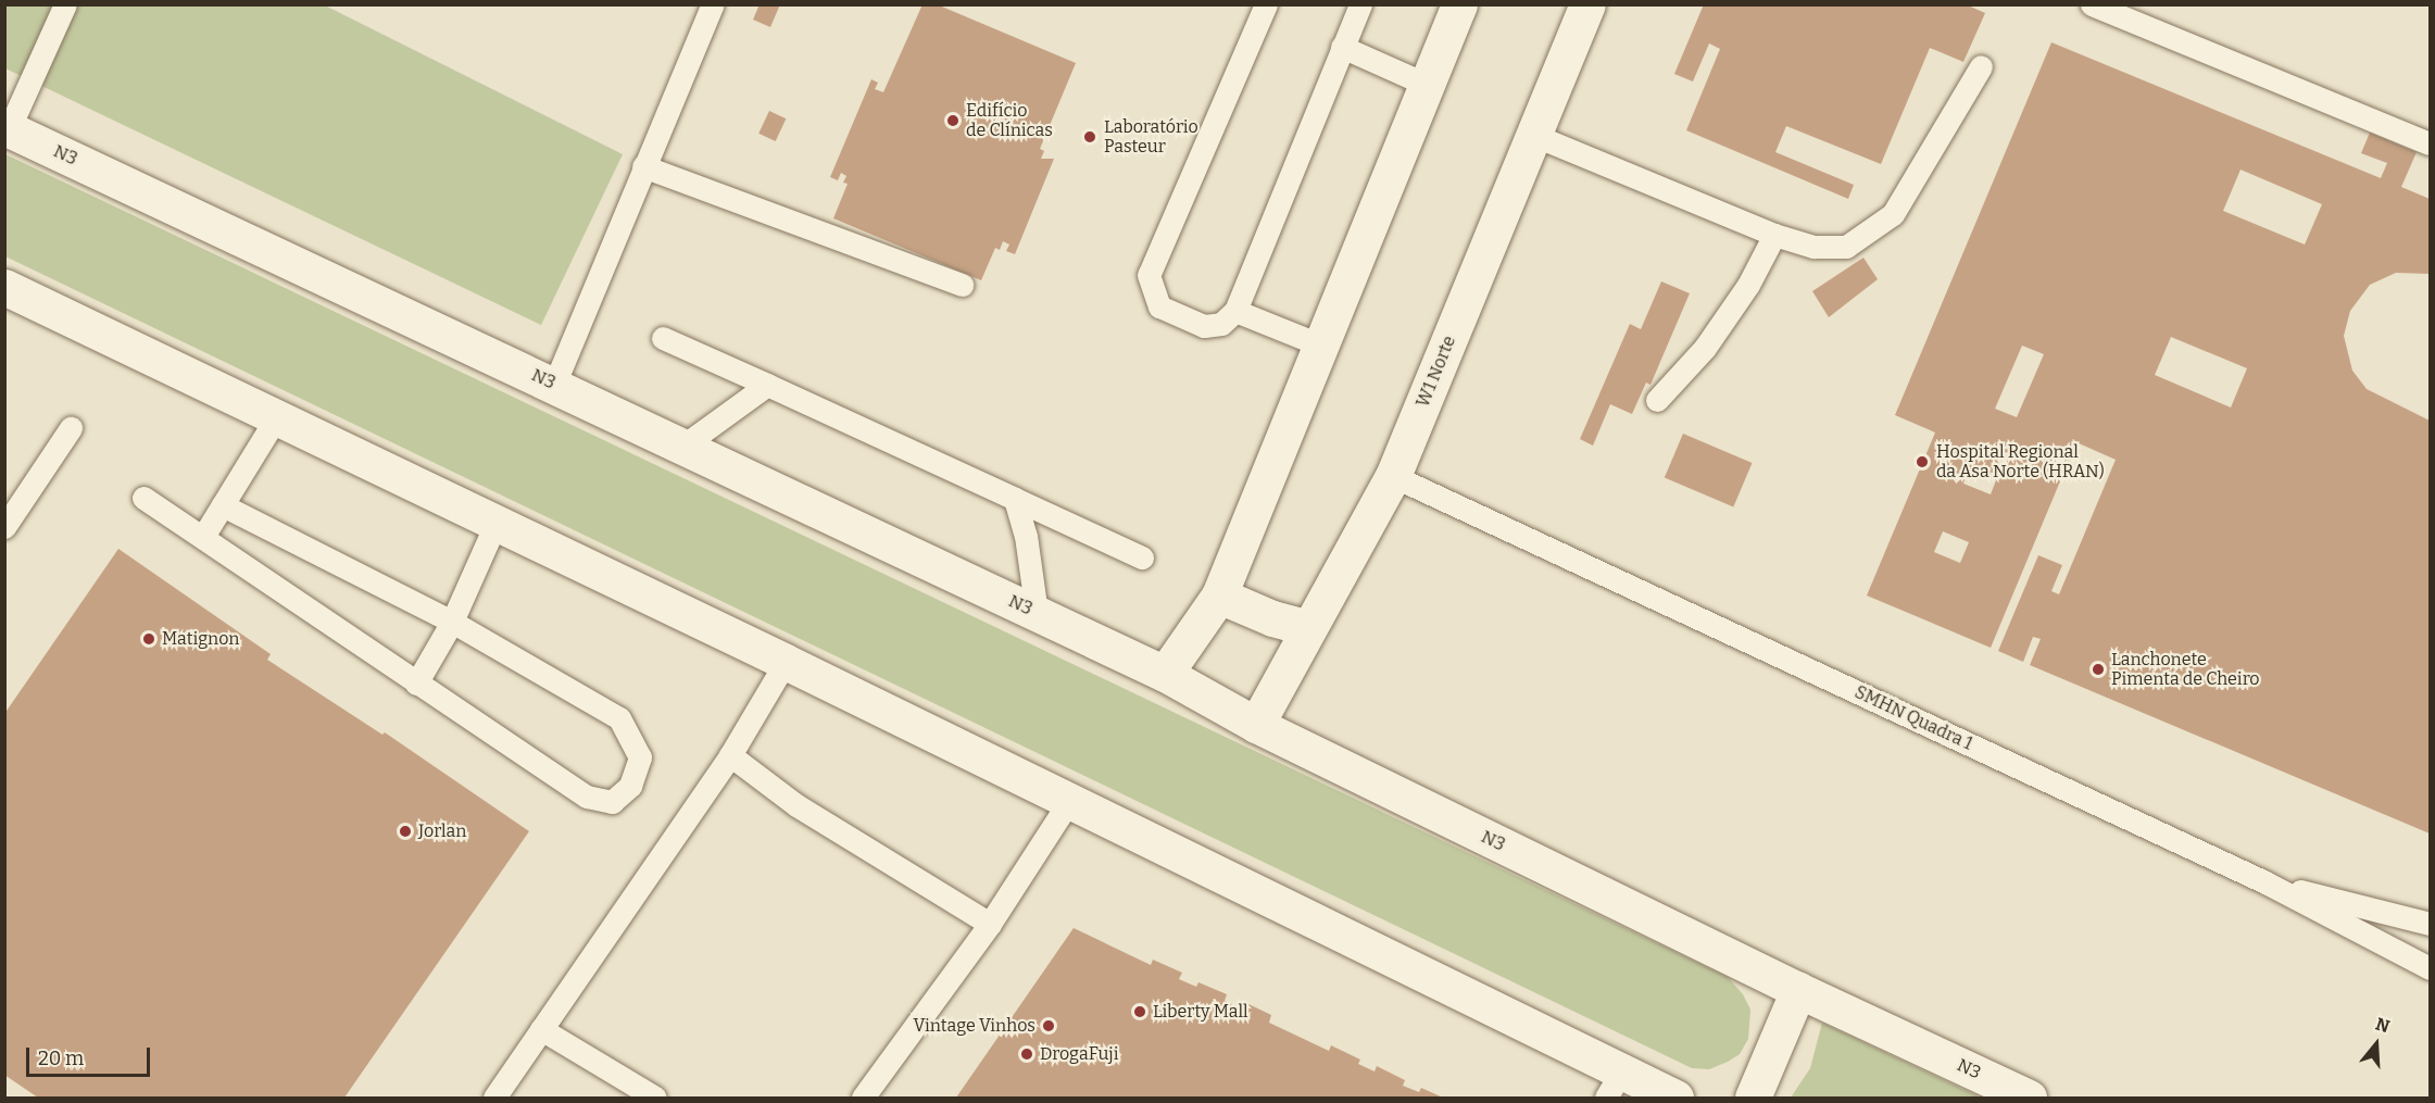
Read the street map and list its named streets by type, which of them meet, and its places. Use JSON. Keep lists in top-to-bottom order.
{
  "streets": {
    "main road": ["N3", "W1 Norte"],
    "lane": ["SMHN Quadra 1"]
  },
  "crossings": [
    ["N3", "W1 Norte"],
    ["W1 Norte", "SMHN Quadra 1"]
  ],
  "places": [
    "Edifício de Clínicas",
    "Laboratório Pasteur",
    "Hospital Regional da Asa Norte (HRAN)",
    "Matignon",
    "Lanchonete Pimenta de Cheiro",
    "Jorlan",
    "Liberty Mall",
    "Vintage Vinhos",
    "DrogaFuji"
  ],
  "scale_bar": "20 m",
  "north": "top"
}
